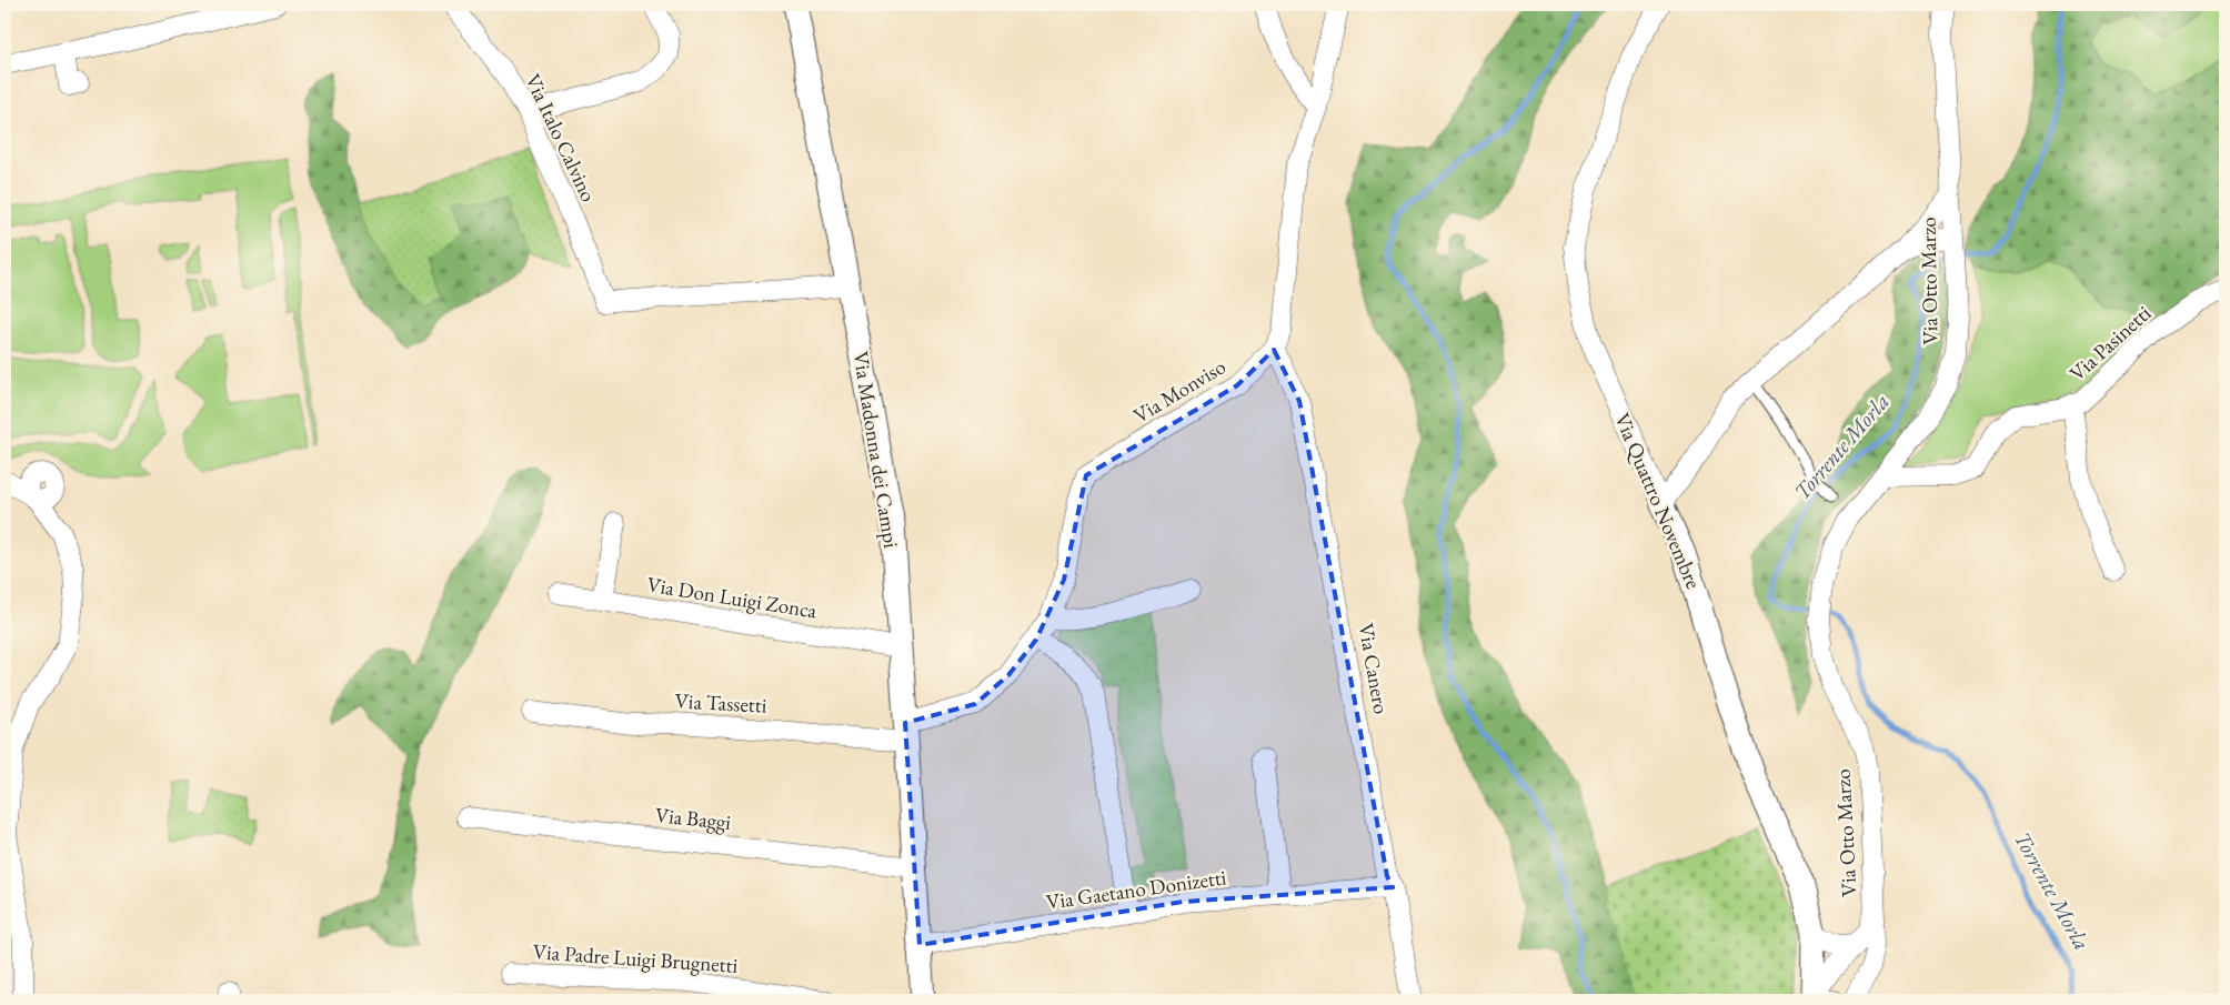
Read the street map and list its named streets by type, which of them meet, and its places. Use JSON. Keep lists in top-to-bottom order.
{
  "streets": {
    "street": [
      "Via Italo Calvino",
      "Via Otto Marzo",
      "Via Pasinetti",
      "Via Monviso",
      "Via Madonna dei Campi",
      "Via Quattro Novembre",
      "Via Don Luigi Zonca",
      "Via Canero",
      "Via Tassetti",
      "Via Baggi",
      "Via Gaetano Donizetti",
      "Via Padre Luigi Brugnetti"
    ]
  },
  "crossings": [
    ["Via Italo Calvino", "Via Madonna dei Campi"],
    ["Via Otto Marzo", "Via Pasinetti"],
    ["Via Otto Marzo", "Via Quattro Novembre"],
    ["Via Monviso", "Via Madonna dei Campi"],
    ["Via Monviso", "Via Canero"],
    ["Via Monviso", "Via Tassetti"],
    ["Via Madonna dei Campi", "Via Don Luigi Zonca"],
    ["Via Madonna dei Campi", "Via Tassetti"],
    ["Via Madonna dei Campi", "Via Baggi"],
    ["Via Madonna dei Campi", "Via Gaetano Donizetti"],
    ["Via Canero", "Via Gaetano Donizetti"]
  ],
  "water": ["Torrente Morla"]
}
